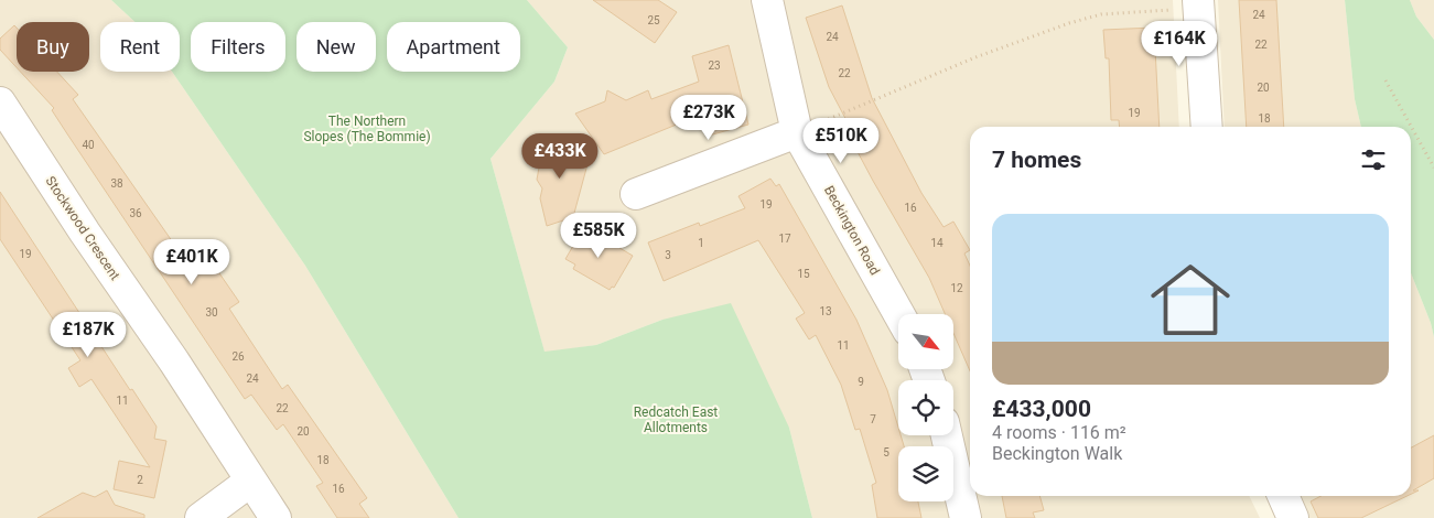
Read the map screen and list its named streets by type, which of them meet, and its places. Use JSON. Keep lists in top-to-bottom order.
{
  "streets": {
    "street": ["Stockwood Crescent", "Beckington Road"]
  },
  "parks": ["The Northern Slopes (The Bommie)", "Redcatch East Allotments"],
  "house_numbers": [
    "24",
    "25",
    "24",
    "22",
    "23",
    "22",
    "20",
    "19",
    "18",
    "40",
    "38",
    "19",
    "16",
    "36",
    "17",
    "1",
    "14",
    "19",
    "3",
    "15",
    "12",
    "13",
    "30",
    "11",
    "26",
    "24",
    "9",
    "11",
    "22",
    "7",
    "20",
    "5",
    "18",
    "2",
    "16"
  ],
  "north": "bottom right",
  "page": {
    "price": [
      "£164K",
      "£273K",
      "£510K",
      "£433K",
      "£585K",
      "£401K",
      "£187K"
    ],
    "chip": [
      "Buy",
      "Rent",
      "Filters",
      "New",
      "Apartment"
    ],
    "heading": "7 homes",
    "list": [
      {
        "name": "£433,000",
        "note": "4 rooms · 116 m² · Beckington Walk"
      }
    ]
  }
}
